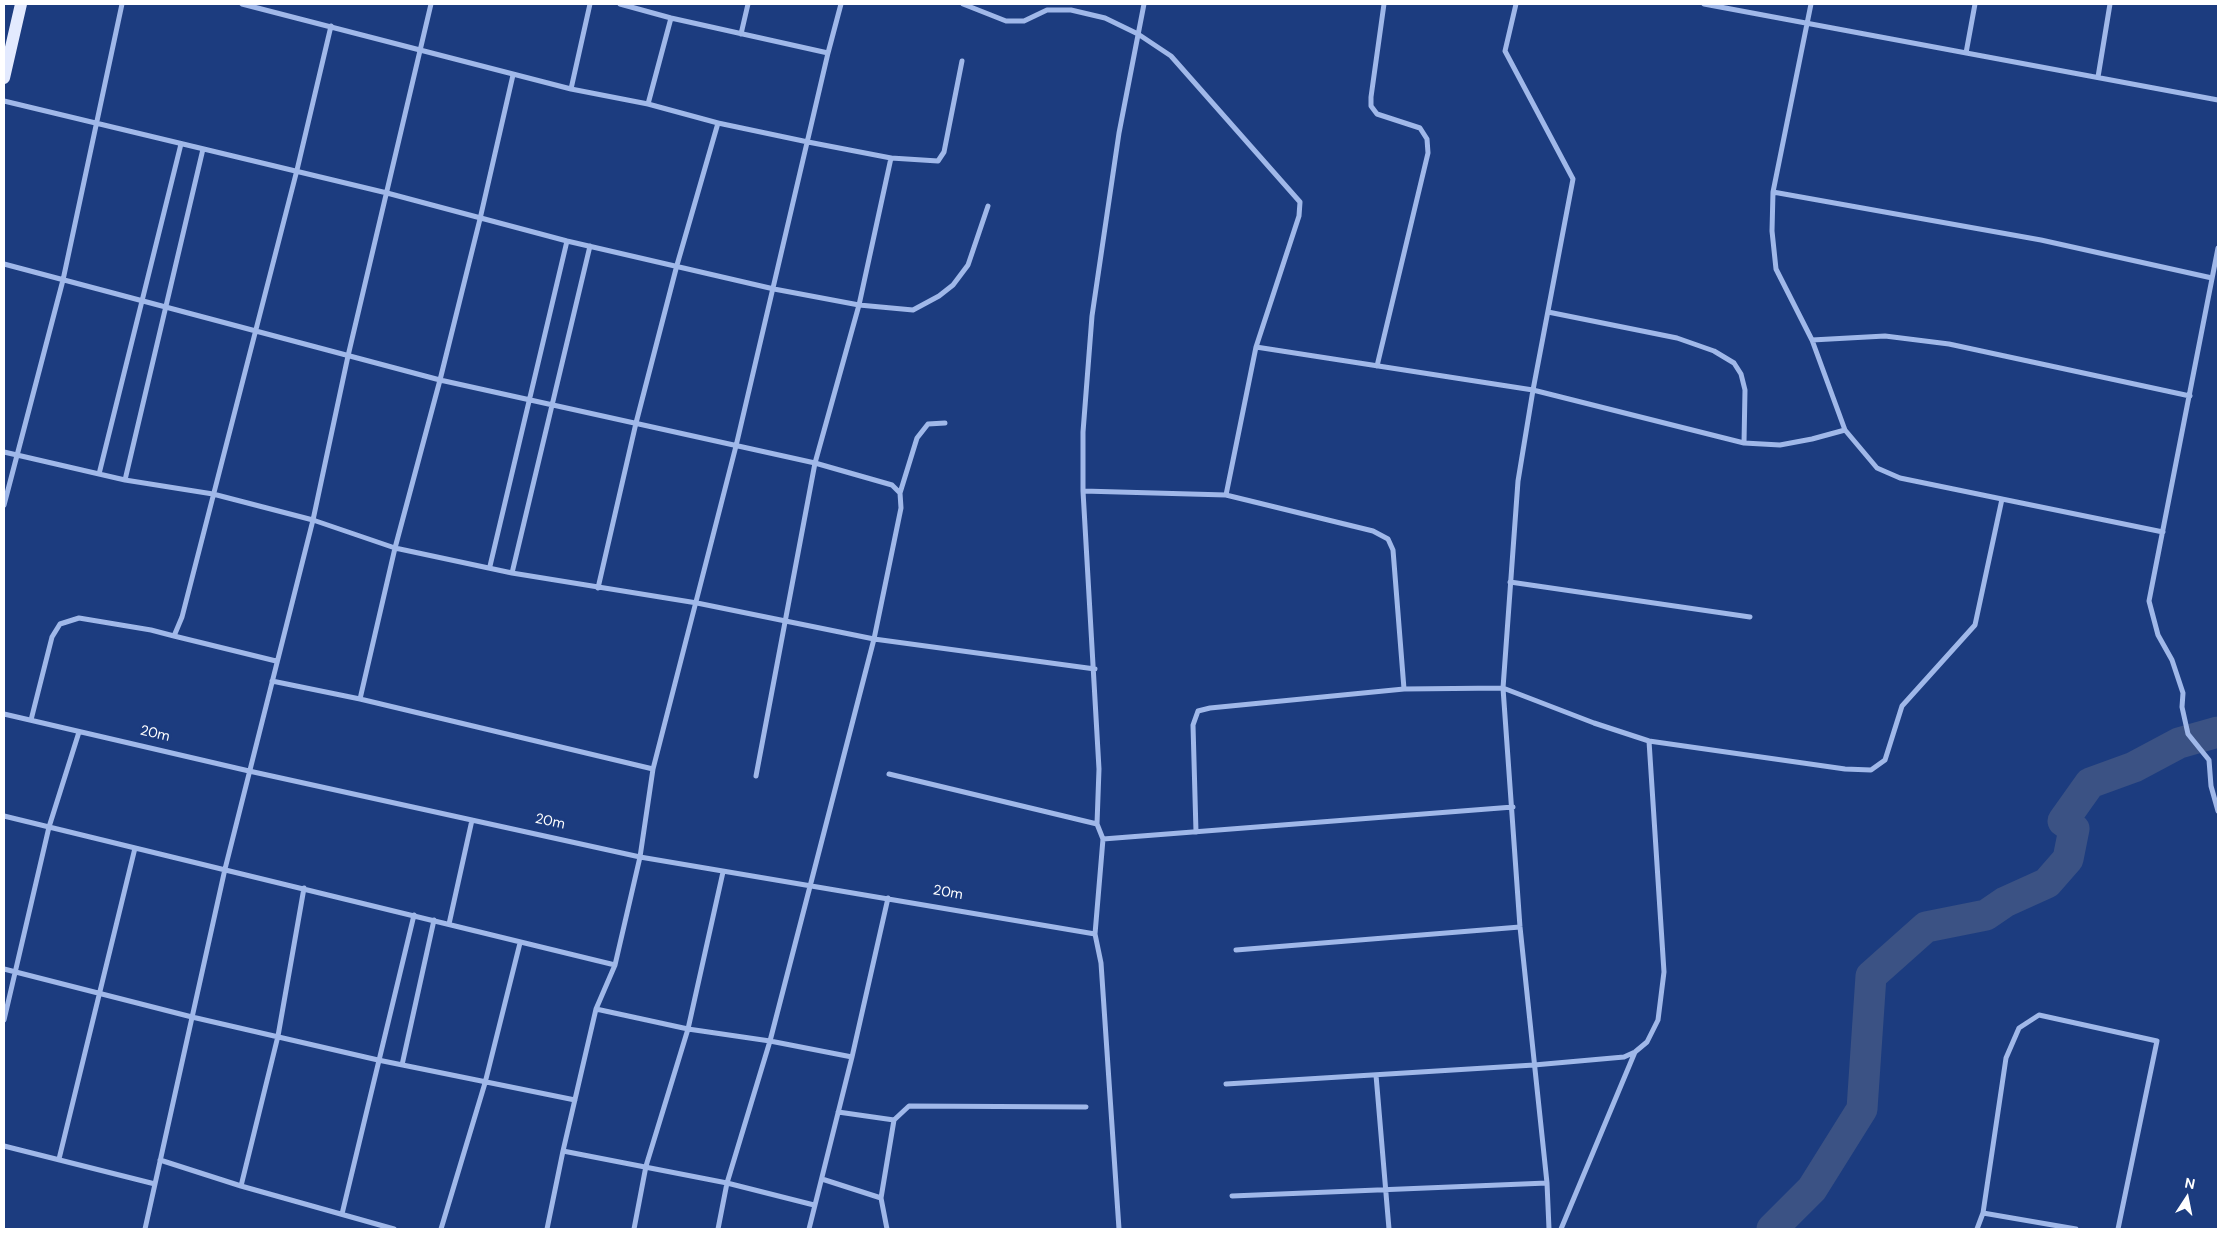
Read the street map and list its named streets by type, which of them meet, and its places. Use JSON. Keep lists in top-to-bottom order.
{
  "streets": {
    "street": ["20m"]
  },
  "north": "top"
}
